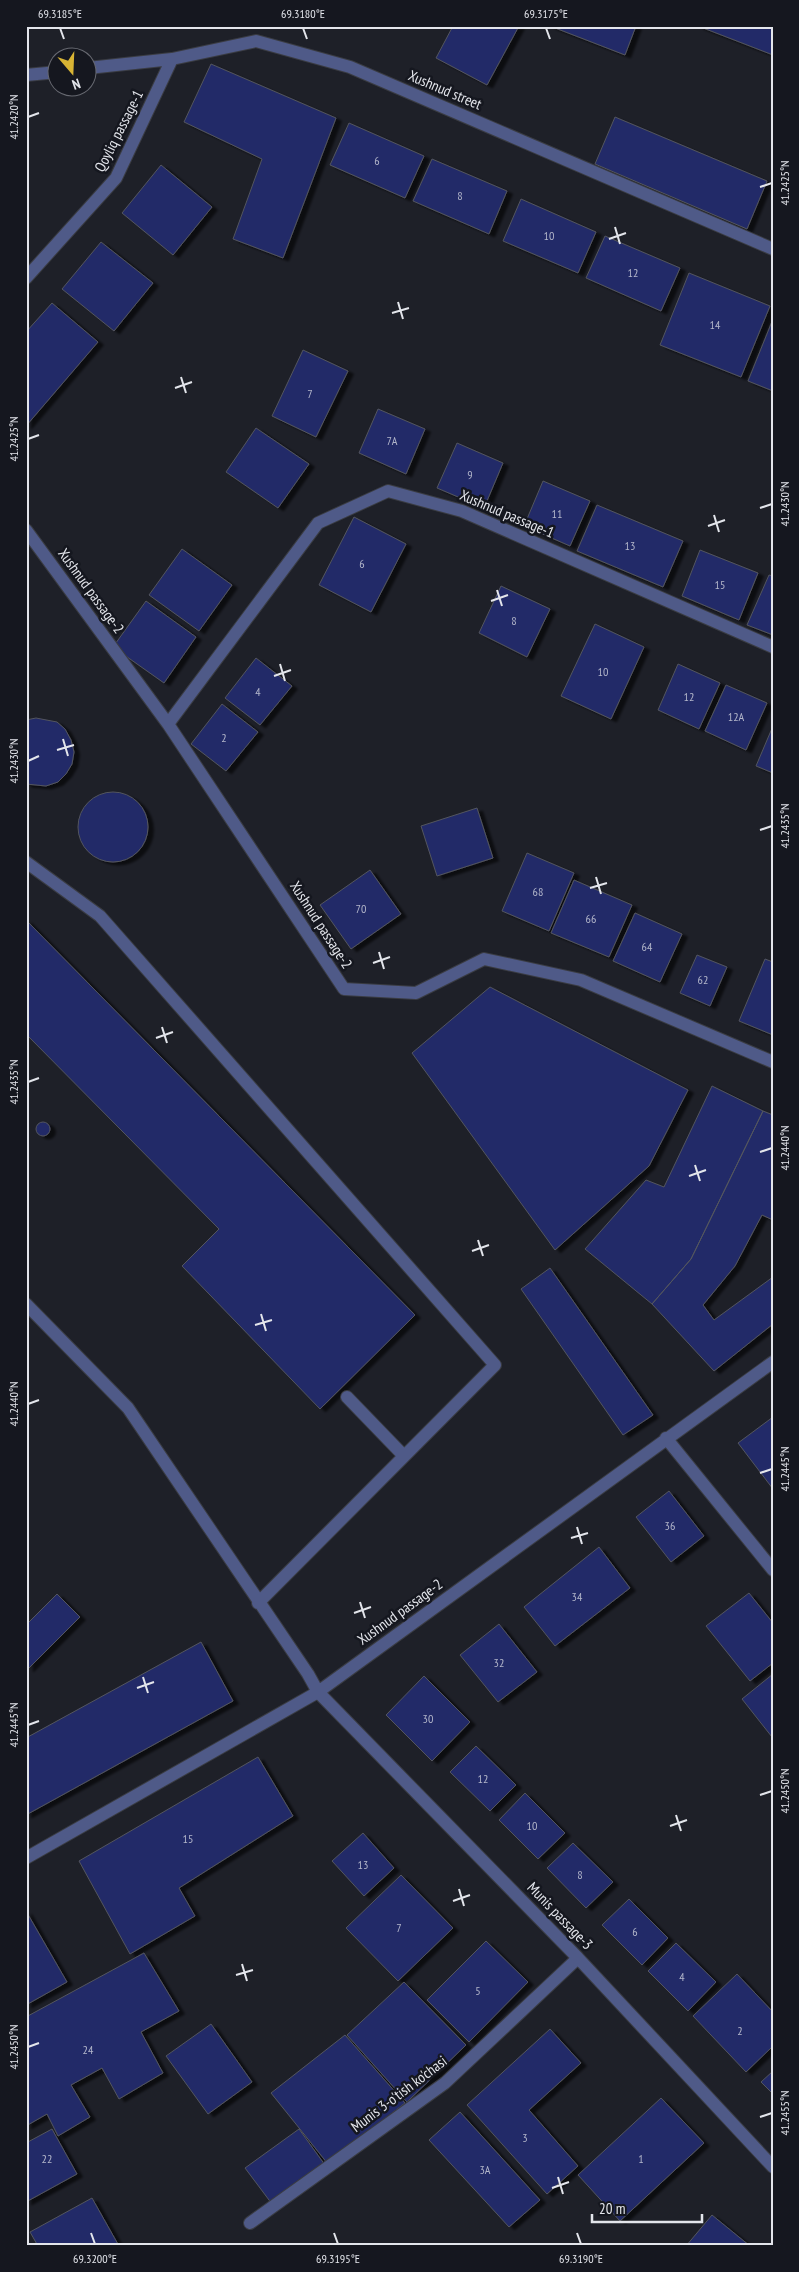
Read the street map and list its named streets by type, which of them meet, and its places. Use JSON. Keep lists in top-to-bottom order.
{
  "streets": {
    "street": [
      "Xushnud street",
      "Qoyliq passage-1",
      "Xushnud passage-1",
      "Xushnud passage-2",
      "Munis passage-3",
      "Munis 3-o'tish ko'chasi"
    ]
  },
  "crossings": [
    ["Xushnud street", "Qoyliq passage-1"],
    ["Xushnud passage-1", "Xushnud passage-2"],
    ["Xushnud passage-2", "Munis passage-3"],
    ["Munis passage-3", "Munis 3-o'tish ko'chasi"]
  ],
  "house_numbers": [
    "6",
    "8",
    "10",
    "12",
    "14",
    "7",
    "7A",
    "9",
    "11",
    "13",
    "6",
    "15",
    "8",
    "10",
    "4",
    "12",
    "12A",
    "2",
    "68",
    "70",
    "66",
    "64",
    "62",
    "36",
    "34",
    "32",
    "30",
    "12",
    "10",
    "15",
    "13",
    "8",
    "7",
    "6",
    "4",
    "5",
    "2",
    "24",
    "3",
    "22",
    "1",
    "3A"
  ],
  "scale_bar": "20 m",
  "north": "bottom",
  "coordinates": [
    "69.3185°E",
    "69.3180°E",
    "69.3175°E",
    "41.2420°N",
    "41.2425°N",
    "41.2430°N",
    "41.2435°N",
    "41.2440°N",
    "41.2445°N",
    "41.2450°N",
    "41.2455°N",
    "69.3200°E",
    "69.3195°E",
    "69.3190°E"
  ]
}
